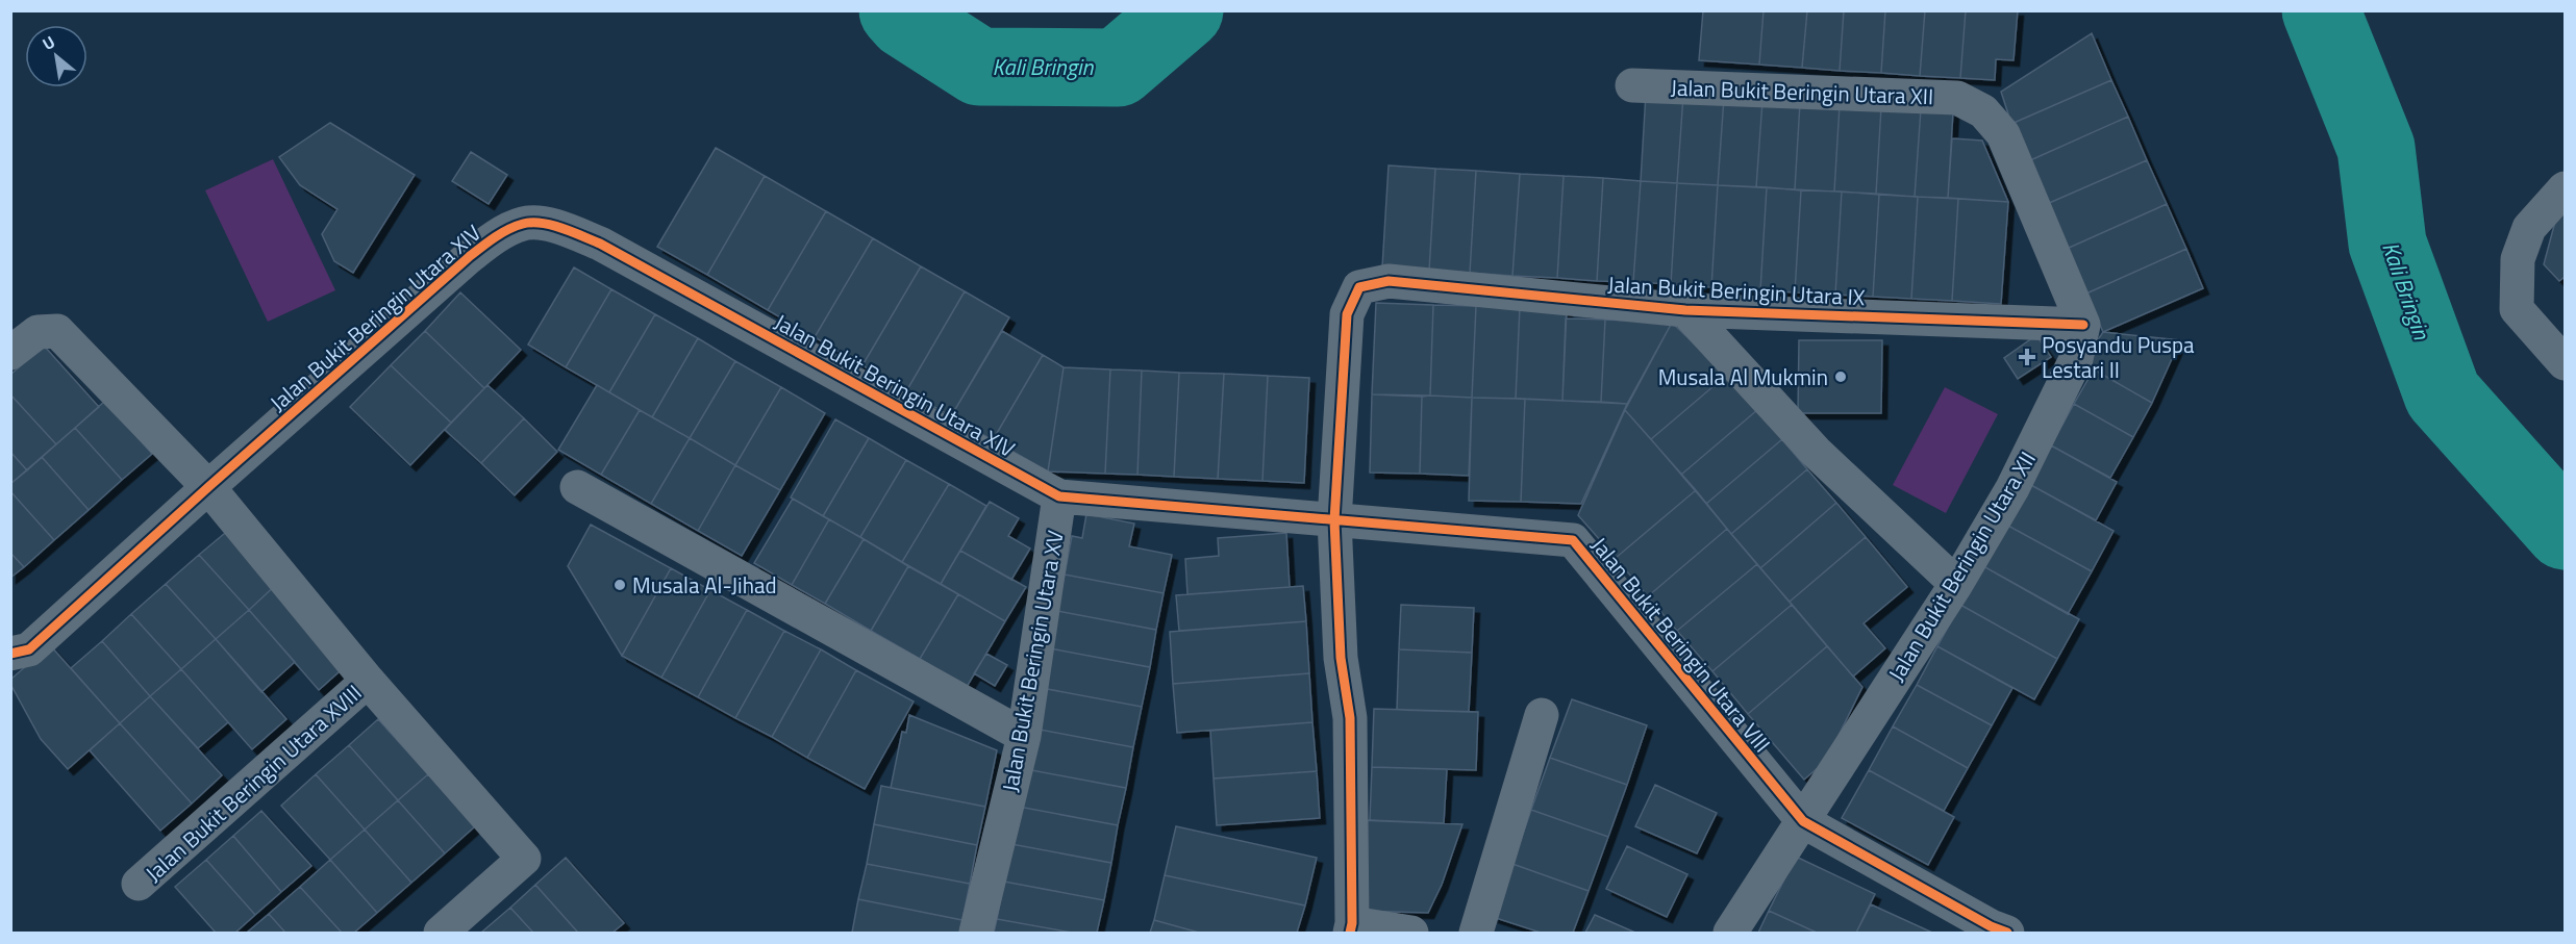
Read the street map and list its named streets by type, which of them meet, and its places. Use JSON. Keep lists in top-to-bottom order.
{
  "streets": {
    "street": [
      "Jalan Bukit Beringin Utara XII",
      "Jalan Bukit Beringin Utara IX",
      "Jalan Bukit Beringin Utara XIV",
      "Jalan Bukit Beringin Utara VIII",
      "Jalan Bukit Beringin Utara XV",
      "Jalan Bukit Beringin Utara XVIII"
    ]
  },
  "crossings": [
    ["Jalan Bukit Beringin Utara XII", "Jalan Bukit Beringin Utara IX"],
    ["Jalan Bukit Beringin Utara XII", "Jalan Bukit Beringin Utara VIII"],
    ["Jalan Bukit Beringin Utara IX", "Jalan Bukit Beringin Utara VIII"],
    ["Jalan Bukit Beringin Utara XIV", "Jalan Bukit Beringin Utara VIII"],
    ["Jalan Bukit Beringin Utara XIV", "Jalan Bukit Beringin Utara XV"],
    ["Jalan Bukit Beringin Utara VIII", "Jalan Bukit Beringin Utara XV"]
  ],
  "water": ["Kali Bringin"],
  "places": {
    "health": ["Posyandu Puspa Lestari II"],
    "other": ["Musala Al Mukmin", "Musala Al-Jihad"]
  },
  "north": "top left"
}
